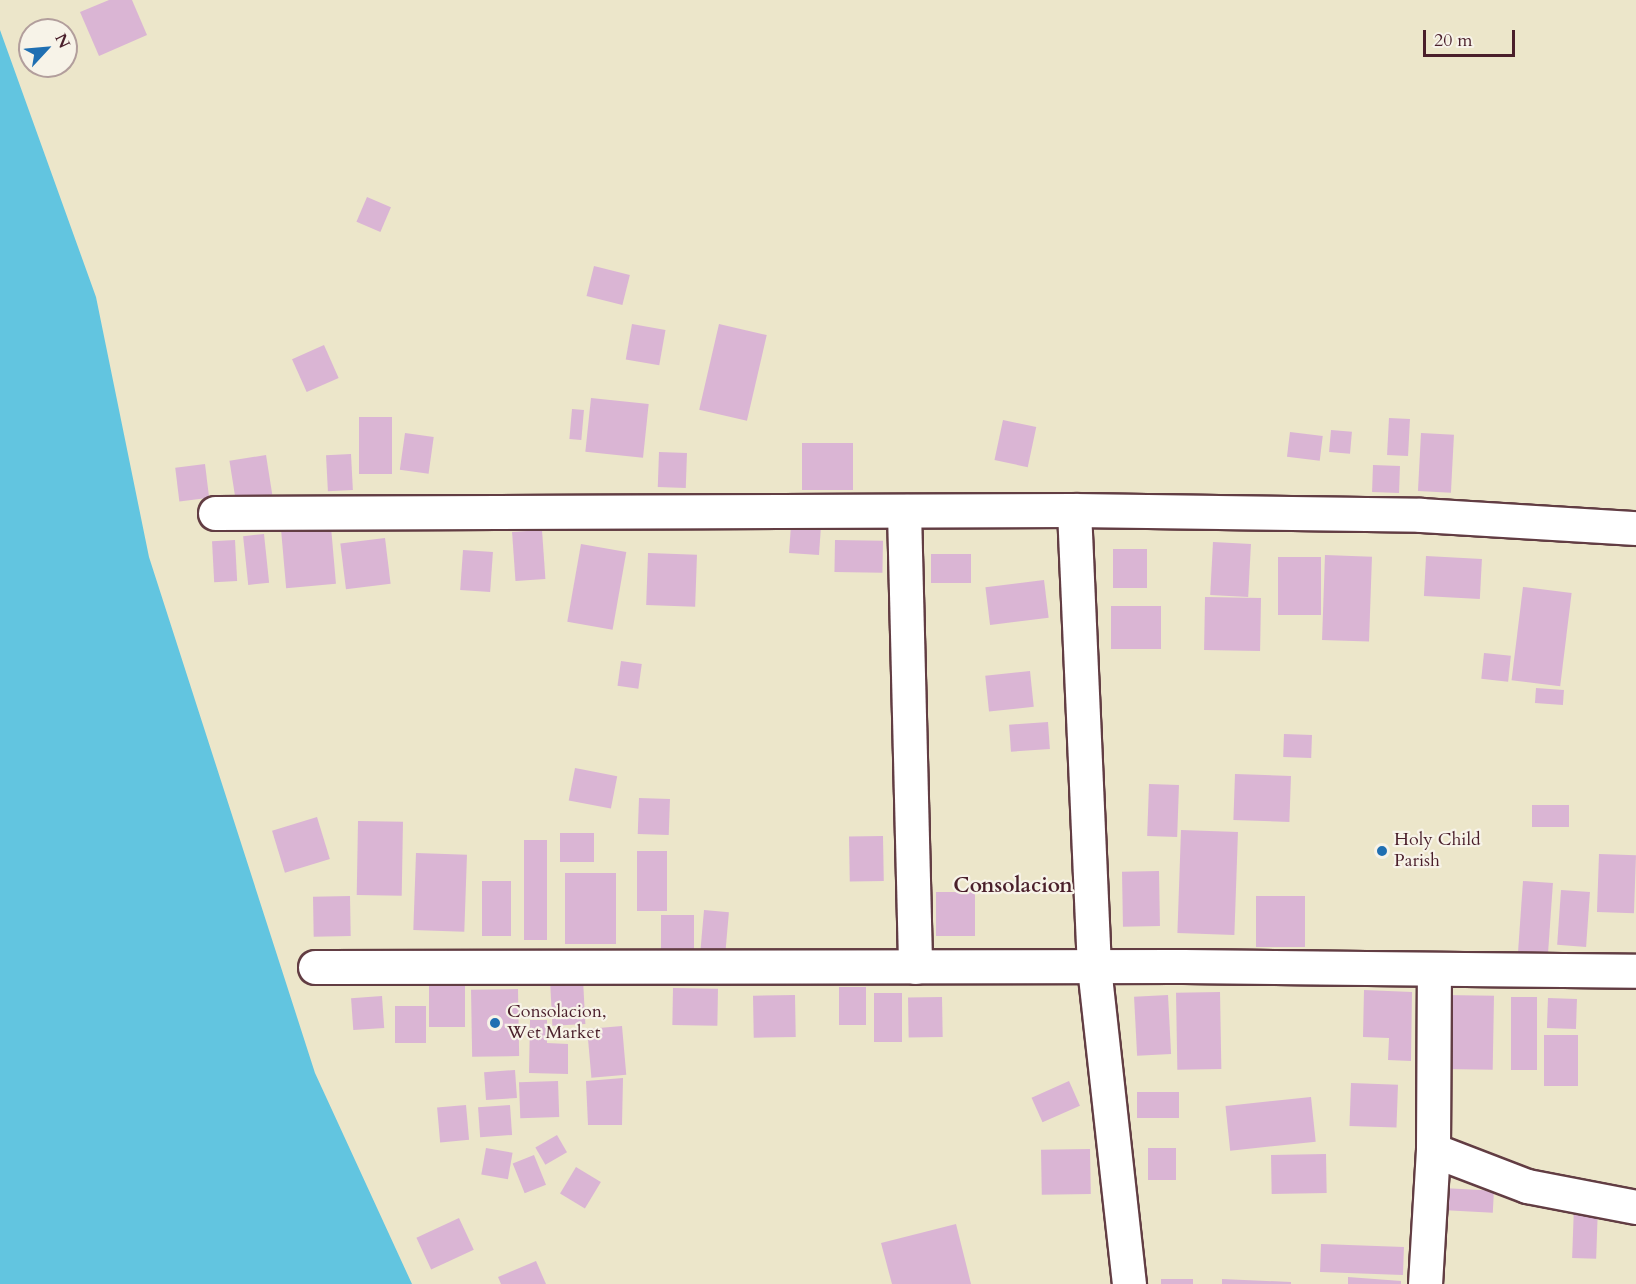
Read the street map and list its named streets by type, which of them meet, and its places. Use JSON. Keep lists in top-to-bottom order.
{
  "districts": ["Consolacion"],
  "places": ["Holy Child Parish", "Consolacion, Wet Market"],
  "scale_bar": "20 m",
  "north": "top right"
}
